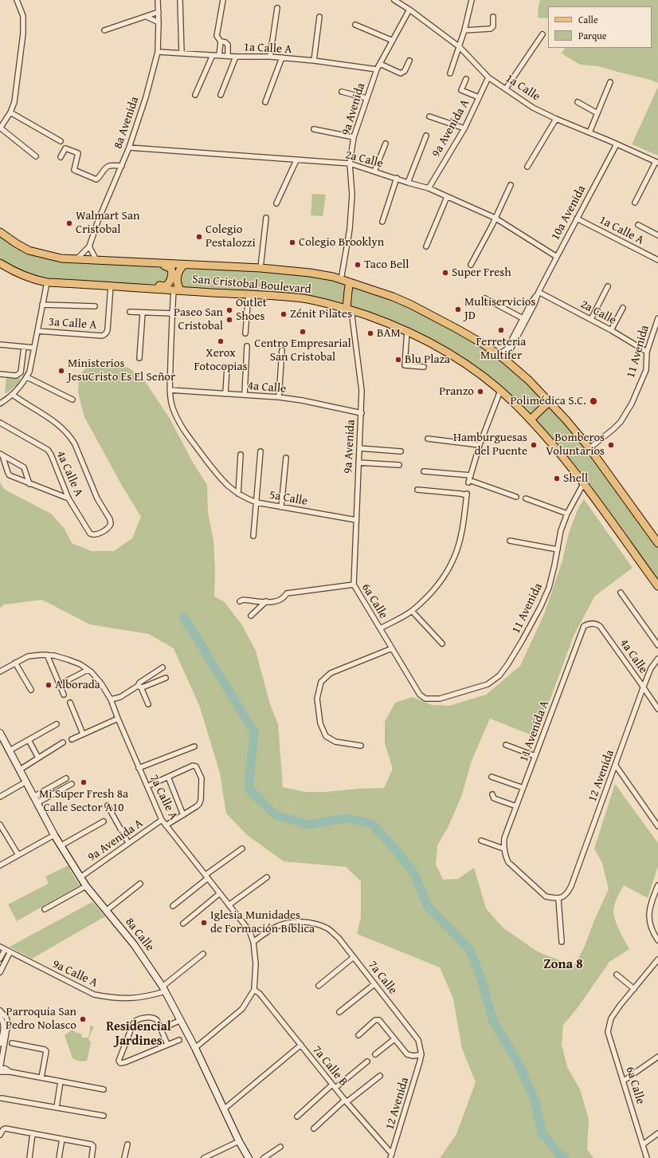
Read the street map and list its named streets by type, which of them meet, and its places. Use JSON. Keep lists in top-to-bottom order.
{
  "streets": {
    "main road": ["San Cristobal Boulevard"],
    "street": [
      "1a Calle A",
      "1a Calle",
      "9a Avenida",
      "8a Avenida",
      "9a Avenida A",
      "2a Calle",
      "10a Avenida",
      "3a Calle A",
      "11 Avenida",
      "4a Calle",
      "4a Calle A",
      "5a Calle",
      "6a Calle",
      "11 Avenida A",
      "12 Avenida",
      "7a Calle A",
      "8a Calle",
      "9a Calle A",
      "7a Calle",
      "7a Calle B"
    ]
  },
  "crossings": [
    ["1a Calle A", "9a Avenida"],
    ["1a Calle A", "8a Avenida"],
    ["1a Calle A", "10a Avenida"],
    ["1a Calle", "9a Avenida"],
    ["1a Calle", "9a Avenida A"],
    ["1a Calle", "10a Avenida"],
    ["9a Avenida", "2a Calle"],
    ["9a Avenida", "San Cristobal Boulevard"],
    ["9a Avenida", "4a Calle"],
    ["9a Avenida", "5a Calle"],
    ["9a Avenida", "6a Calle"],
    ["8a Avenida", "2a Calle"],
    ["8a Avenida", "San Cristobal Boulevard"],
    ["9a Avenida A", "2a Calle"],
    ["9a Avenida A", "7a Calle A"],
    ["9a Avenida A", "8a Calle"],
    ["2a Calle", "10a Avenida"],
    ["2a Calle", "11 Avenida"],
    ["10a Avenida", "San Cristobal Boulevard"],
    ["San Cristobal Boulevard", "3a Calle A"],
    ["San Cristobal Boulevard", "11 Avenida"],
    ["San Cristobal Boulevard", "5a Calle"],
    ["11 Avenida", "6a Calle"],
    ["4a Calle", "5a Calle"],
    ["4a Calle", "11 Avenida A"],
    ["4a Calle", "12 Avenida"],
    ["12 Avenida", "7a Calle"],
    ["12 Avenida", "7a Calle B"],
    ["7a Calle A", "7a Calle"],
    ["8a Calle", "9a Calle A"]
  ],
  "districts": ["Zona 8", "Residencial Jardines"],
  "places": [
    "Walmart San Cristobal",
    "Colegio Pestalozzi",
    "Colegio Brooklyn",
    "Taco Bell",
    "Super Fresh",
    "Multiservicios JD",
    "Outlet Shoes",
    "Zénit Pilates",
    "Paseo San Cristobal",
    "Ferreteria Multifer",
    "Centro Empresarial San Cristobal",
    "BAM",
    "Xerox Fotocopias",
    "Blu Plaza",
    "Ministerios JesuCristo Es El Señor",
    "Pranzo",
    "Polimédica S.C.",
    "Hamburguesas del Puente",
    "Bomberos Voluntarios",
    "Shell",
    "Alborada",
    "Mi Super Fresh 8a Calle Sector A10",
    "Iglesia Munidades de Formación Bíblica",
    "Parroquia San Pedro Nolasco"
  ],
  "legend": ["Calle", "Parque"]
}
